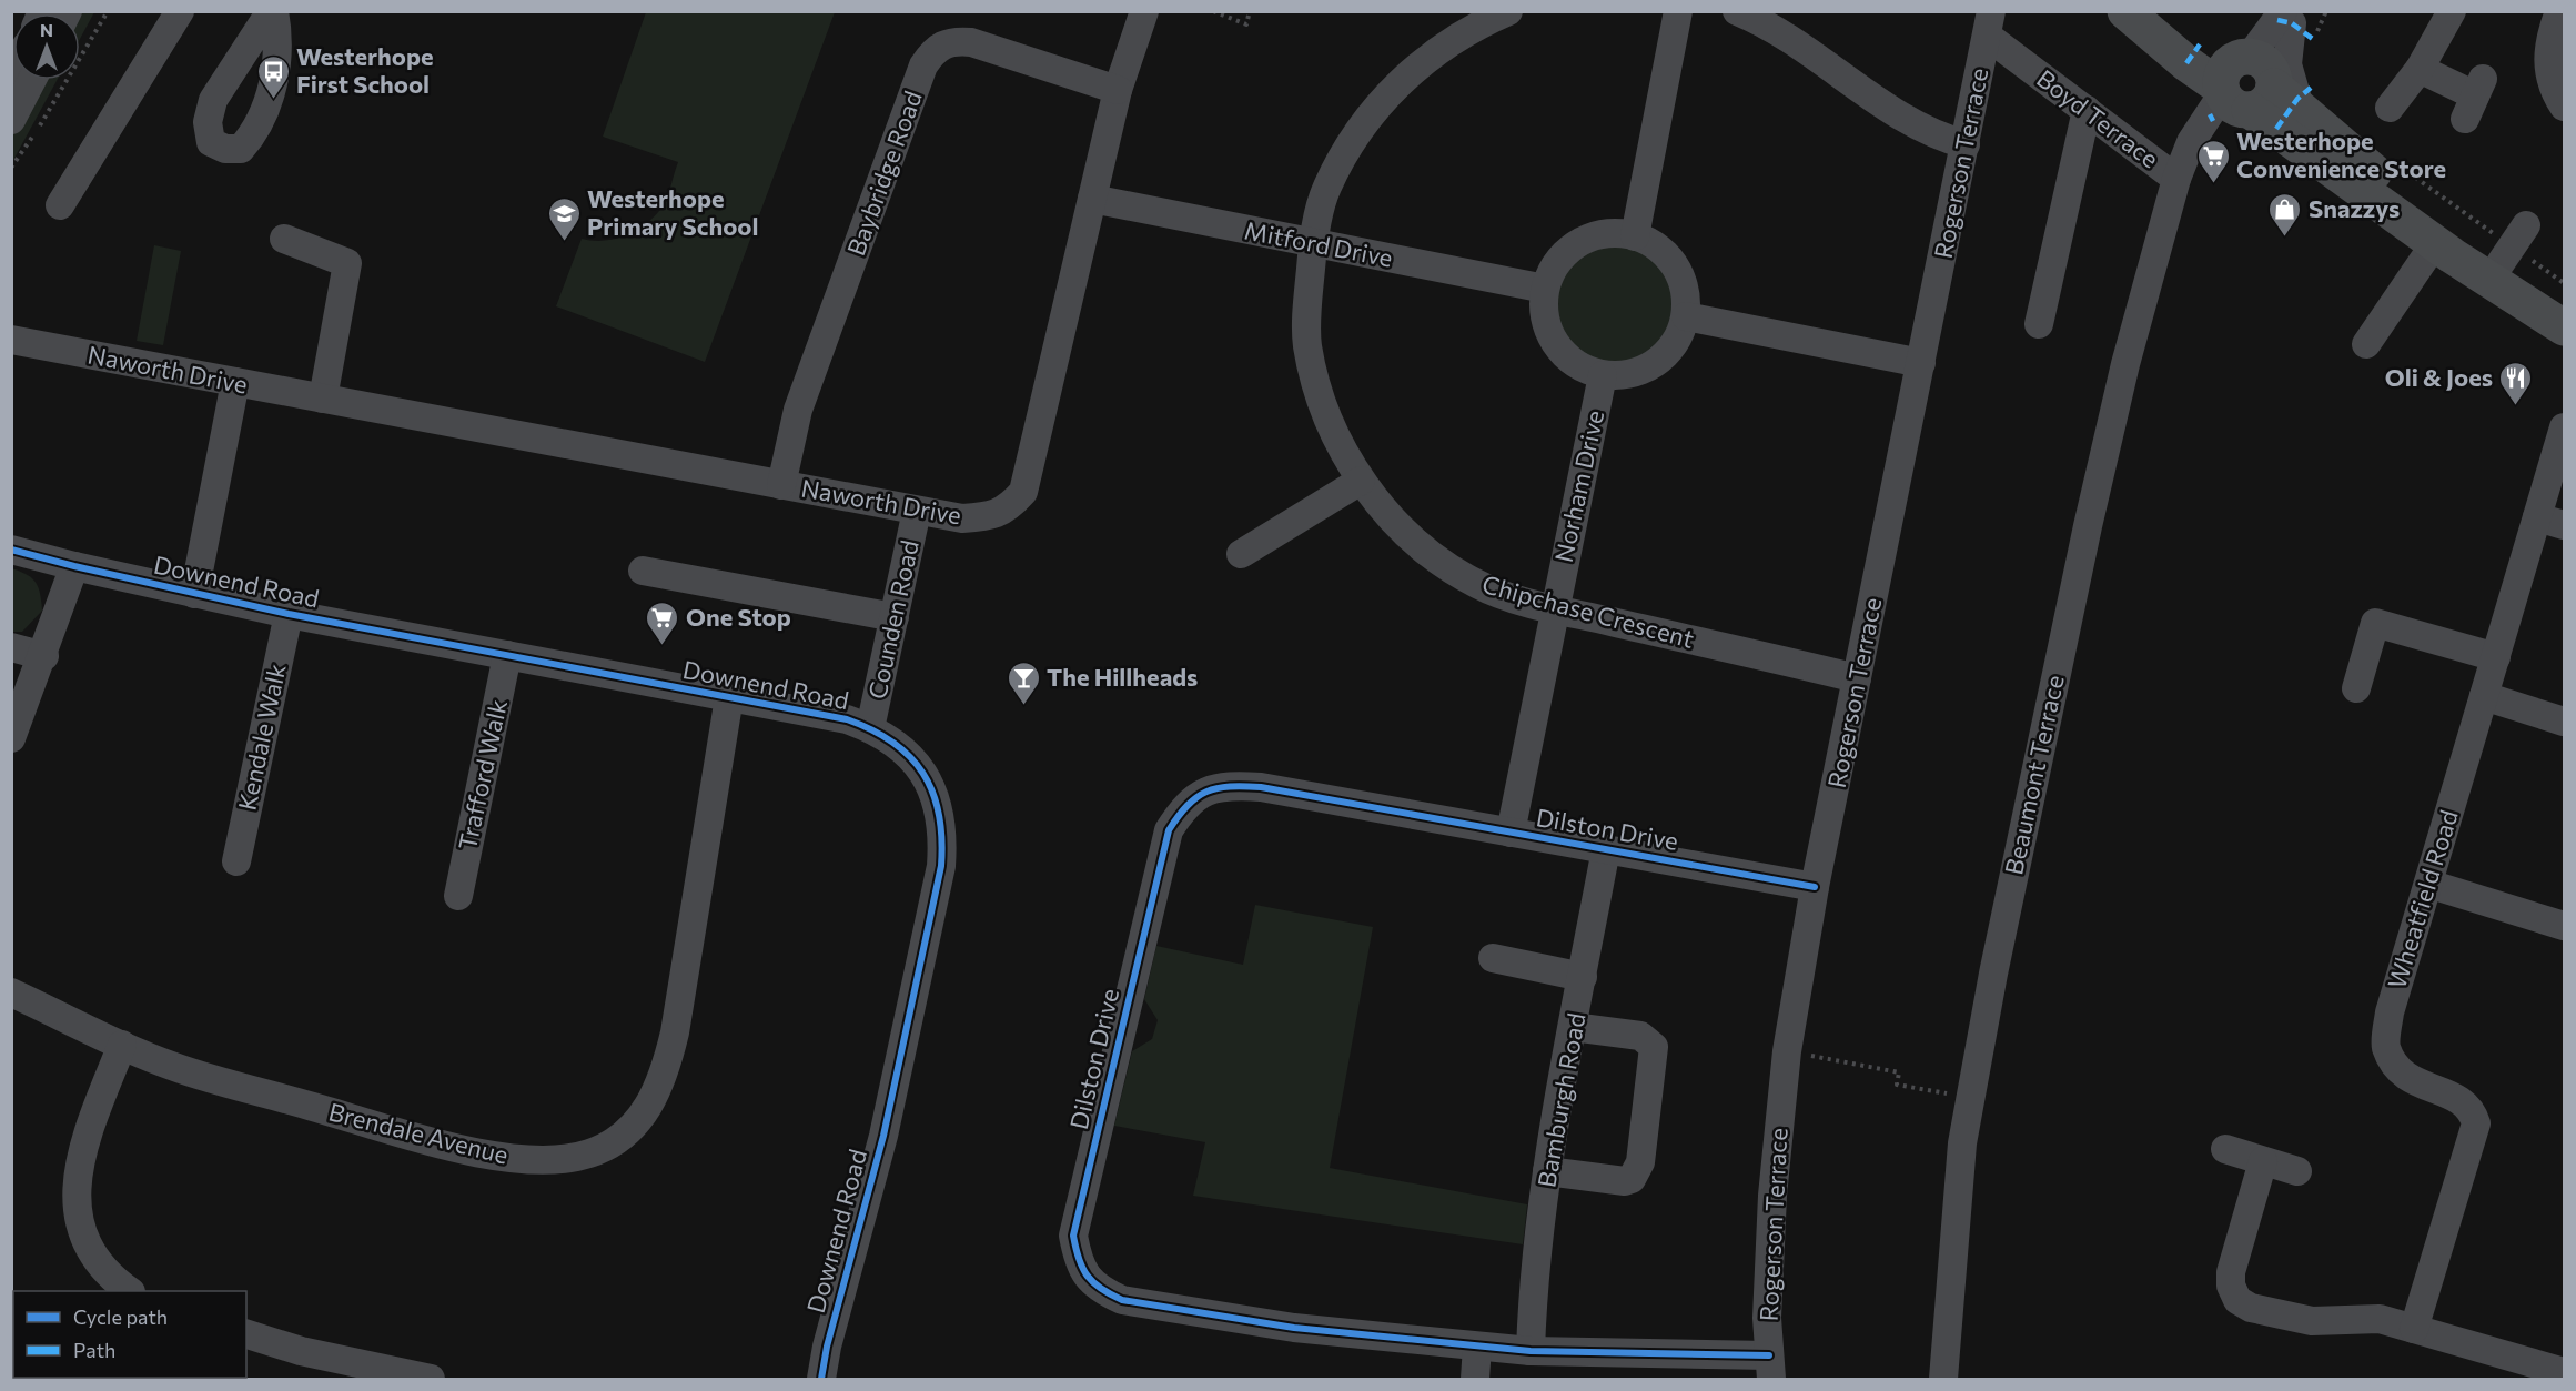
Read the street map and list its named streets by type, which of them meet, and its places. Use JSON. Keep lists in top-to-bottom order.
{
  "streets": {
    "street": [
      "Boyd Terrace",
      "Rogerson Terrace",
      "Baybridge Road",
      "Mitford Drive",
      "Naworth Drive",
      "Norham Drive",
      "Downend Road",
      "Chipchase Crescent",
      "Counden Road",
      "Kendale Walk",
      "Trafford Walk",
      "Beaumont Terrace",
      "Dilston Drive",
      "Wheatfield Road",
      "Bamburgh Road",
      "Brendale Avenue"
    ]
  },
  "crossings": [
    ["Boyd Terrace", "Rogerson Terrace"],
    ["Boyd Terrace", "Beaumont Terrace"],
    ["Rogerson Terrace", "Chipchase Crescent"],
    ["Rogerson Terrace", "Dilston Drive"],
    ["Baybridge Road", "Naworth Drive"],
    ["Mitford Drive", "Naworth Drive"],
    ["Mitford Drive", "Norham Drive"],
    ["Mitford Drive", "Chipchase Crescent"],
    ["Naworth Drive", "Counden Road"],
    ["Norham Drive", "Chipchase Crescent"],
    ["Norham Drive", "Dilston Drive"],
    ["Downend Road", "Counden Road"],
    ["Downend Road", "Kendale Walk"],
    ["Downend Road", "Trafford Walk"],
    ["Downend Road", "Brendale Avenue"],
    ["Dilston Drive", "Bamburgh Road"]
  ],
  "places": {
    "bus stop": ["Westerhope First School"],
    "supermarket": ["Westerhope Convenience Store", "One Stop"],
    "shop": ["Snazzys"],
    "school or university": ["Westerhope Primary School"],
    "restaurant": ["Oli & Joes"],
    "bar": ["The Hillheads"]
  },
  "legend": ["Cycle path", "Path"],
  "north": "top"
}
